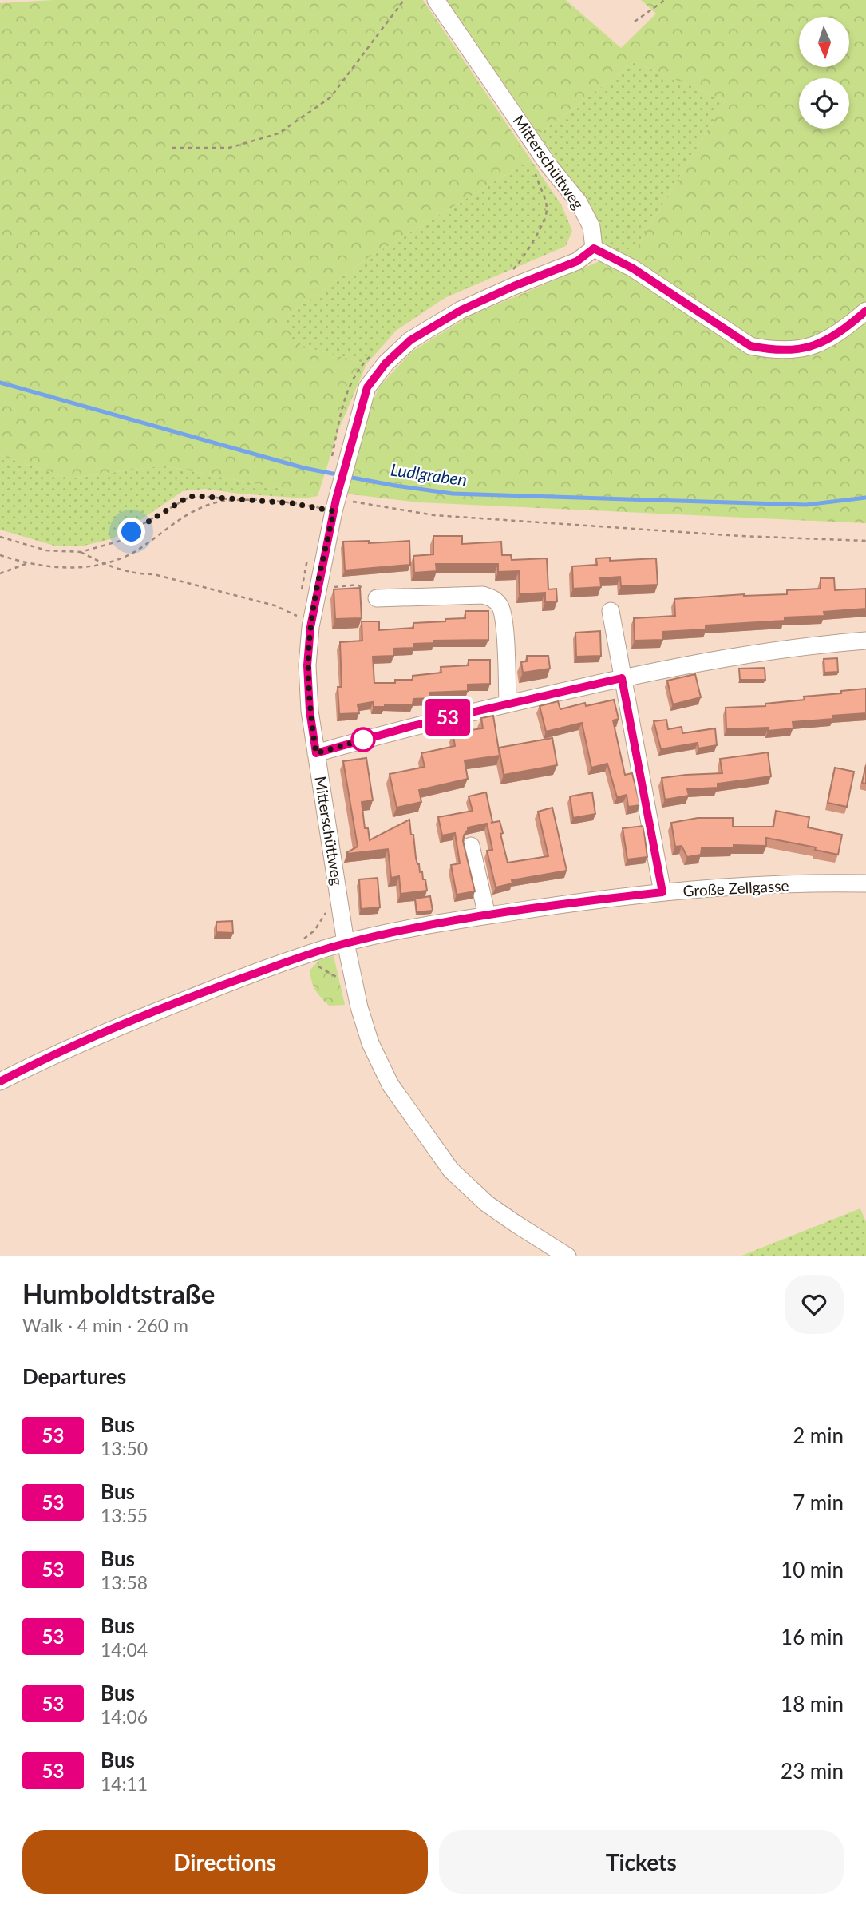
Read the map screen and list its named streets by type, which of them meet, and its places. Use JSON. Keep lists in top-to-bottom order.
{
  "streets": {
    "street": ["Mitterschüttweg", "Große Zellgasse"]
  },
  "crossings": [
    ["Mitterschüttweg", "Große Zellgasse"]
  ],
  "water": ["Ludlgraben"],
  "lines": ["bus line 53"],
  "north": "bottom",
  "page": {
    "on_map": "53",
    "heading": [
      ["Humboldtstraße", "Walk · 4 min · 260 m"],
      "Departures"
    ],
    "list": [
      {
        "mark": "53",
        "name": "Bus",
        "note": "13:50",
        "value": "2 min"
      },
      {
        "mark": "53",
        "name": "Bus",
        "note": "13:55",
        "value": "7 min"
      },
      {
        "mark": "53",
        "name": "Bus",
        "note": "13:58",
        "value": "10 min"
      },
      {
        "mark": "53",
        "name": "Bus",
        "note": "14:04",
        "value": "16 min"
      },
      {
        "mark": "53",
        "name": "Bus",
        "note": "14:06",
        "value": "18 min"
      },
      {
        "mark": "53",
        "name": "Bus",
        "note": "14:11",
        "value": "23 min"
      }
    ],
    "buttons": ["Directions", "Tickets"]
  }
}
